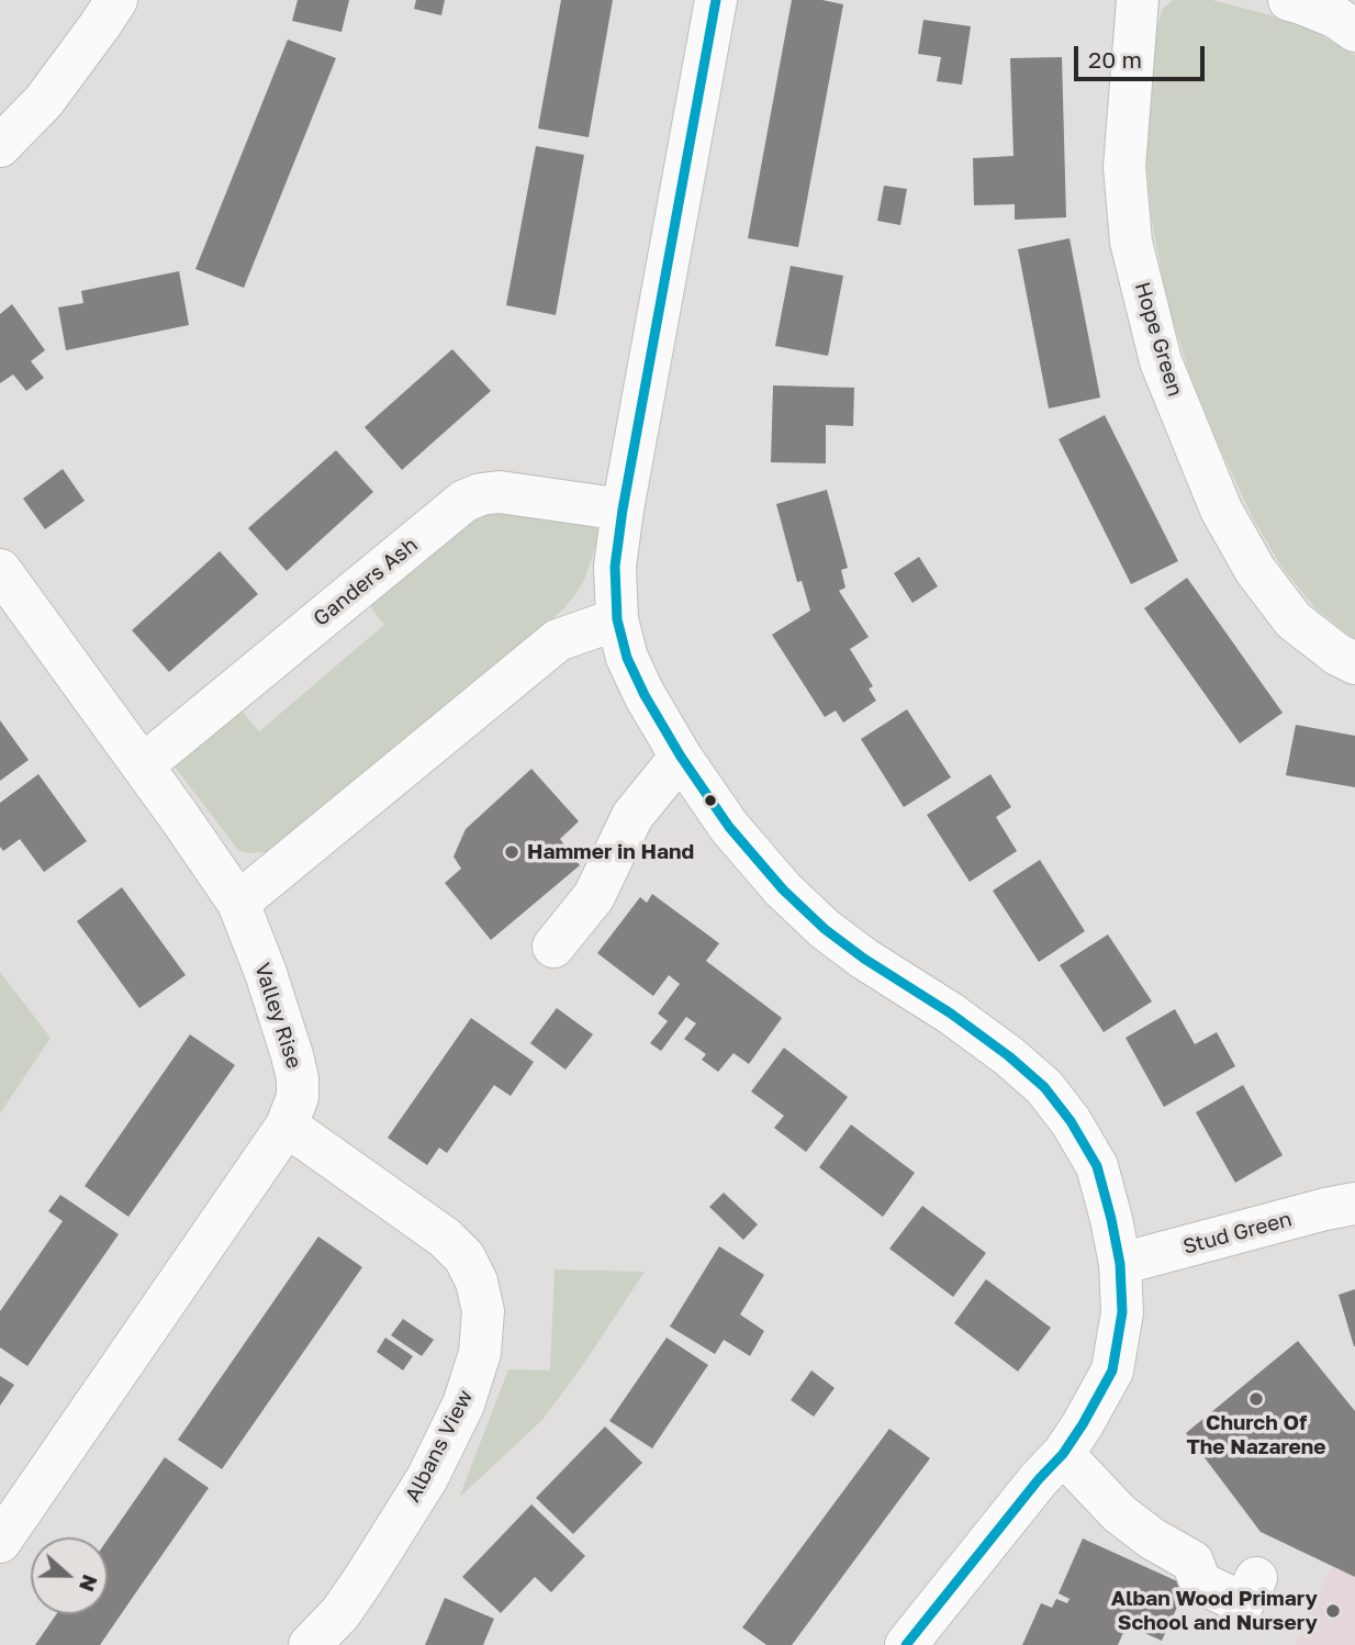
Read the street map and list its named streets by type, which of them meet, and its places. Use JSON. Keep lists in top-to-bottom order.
{
  "streets": {
    "street": [
      "Hope Green",
      "Ganders Ash",
      "Valley Rise",
      "Stud Green",
      "Albans View"
    ]
  },
  "crossings": [
    ["Ganders Ash", "Valley Rise"],
    ["Valley Rise", "Albans View"]
  ],
  "places": ["Hammer in Hand", "Church Of The Nazarene", "Alban Wood Primary School and Nursery"],
  "scale_bar": "20 m",
  "north": "right"
}
